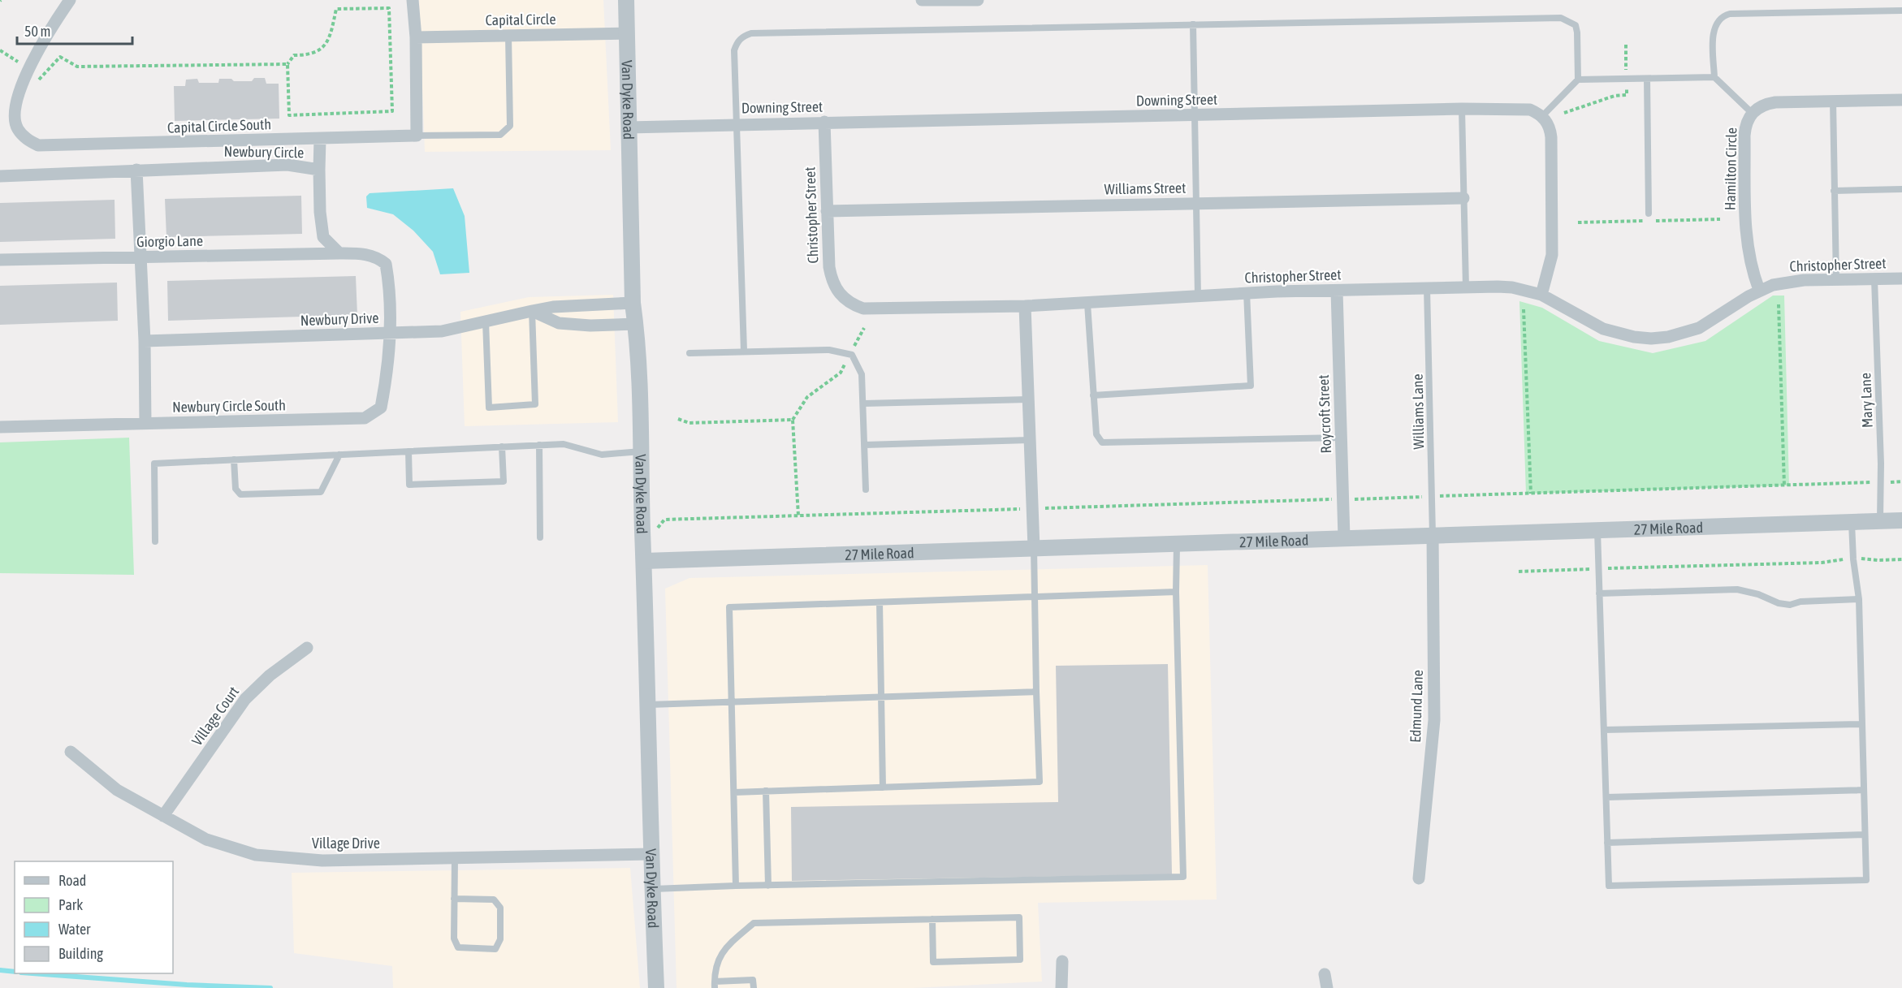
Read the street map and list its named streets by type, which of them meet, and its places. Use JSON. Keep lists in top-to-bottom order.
{
  "streets": {
    "street": [
      "Capital Circle",
      "Van Dyke Road",
      "Downing Street",
      "Capital Circle South",
      "Newbury Circle",
      "Hamilton Circle",
      "Williams Street",
      "Christopher Street",
      "Giorgio Lane",
      "Newbury Drive",
      "Newbury Circle South",
      "Roycroft Street",
      "27 Mile Road",
      "Edmund Lane",
      "Village Court",
      "Village Drive"
    ],
    "lane": ["Mary Lane", "Williams Lane"]
  },
  "crossings": [
    ["Capital Circle", "Van Dyke Road"],
    ["Van Dyke Road", "Downing Street"],
    ["Van Dyke Road", "Newbury Drive"],
    ["Van Dyke Road", "27 Mile Road"],
    ["Van Dyke Road", "Village Drive"],
    ["Downing Street", "Christopher Street"],
    ["Newbury Circle", "Giorgio Lane"],
    ["Hamilton Circle", "Christopher Street"],
    ["Williams Street", "Christopher Street"],
    ["Christopher Street", "Mary Lane"],
    ["Christopher Street", "Williams Lane"],
    ["Christopher Street", "Roycroft Street"],
    ["Newbury Drive", "Newbury Circle South"],
    ["Mary Lane", "27 Mile Road"],
    ["Williams Lane", "27 Mile Road"],
    ["Williams Lane", "Edmund Lane"],
    ["Roycroft Street", "27 Mile Road"],
    ["27 Mile Road", "Edmund Lane"],
    ["Village Court", "Village Drive"]
  ],
  "legend": [
    "Road",
    "Park",
    "Water",
    "Building"
  ],
  "scale_bar": "50 m"
}
